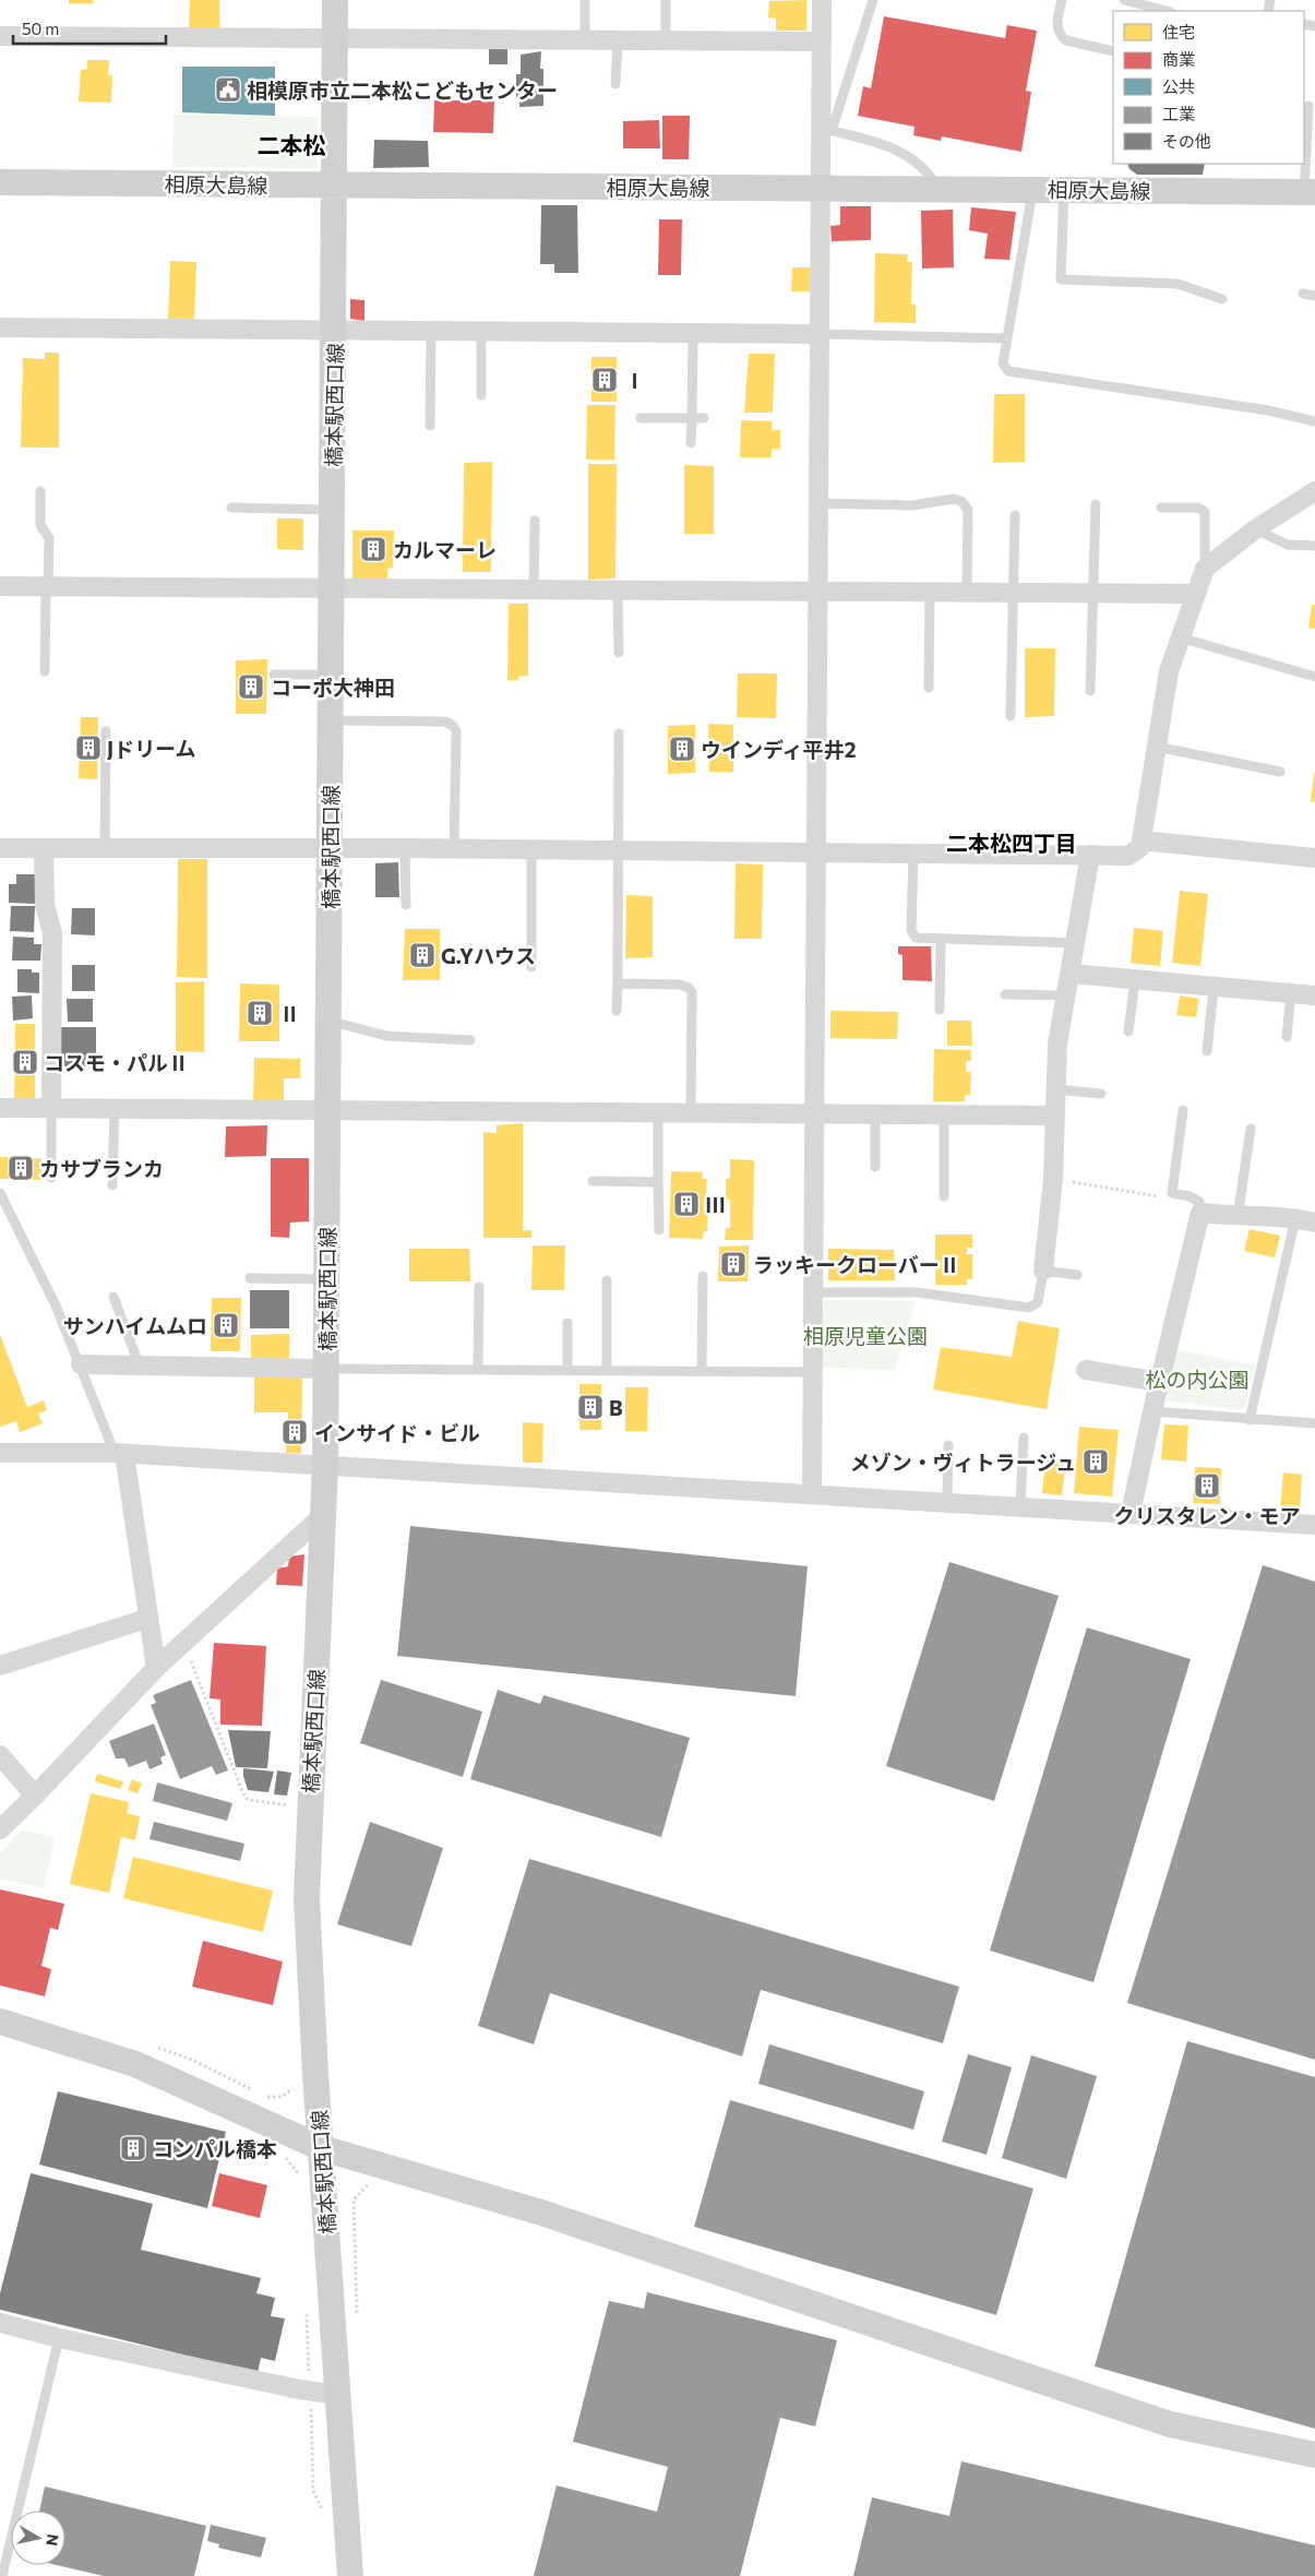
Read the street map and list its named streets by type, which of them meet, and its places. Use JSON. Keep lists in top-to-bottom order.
{
  "streets": {
    "street": ["相原大島線", "橋本駅西口線"]
  },
  "crossings": [
    ["相原大島線", "橋本駅西口線"]
  ],
  "districts": ["二本松", "二本松四丁目"],
  "parks": ["相原児童公園", "松の内公園"],
  "places": {
    "public building": ["相模原市立二本松こどもセンター"],
    "building": [
      "Ⅰ",
      "カルマーレ",
      "コーポ大神田",
      "Jドリーム",
      "ウインディ平井2",
      "G.Yハウス",
      "Ⅱ",
      "コスモ・パルⅡ",
      "カサブランカ",
      "Ⅲ",
      "ラッキークローバーⅡ",
      "サンハイムムロ",
      "B",
      "インサイド・ビル",
      "メゾン・ヴィトラージュ",
      "クリスタレン・モア",
      "コンパル橋本"
    ]
  },
  "legend": [
    "住宅",
    "商業",
    "公共",
    "工業",
    "その他"
  ],
  "scale_bar": "50 m",
  "north": "right"
}
